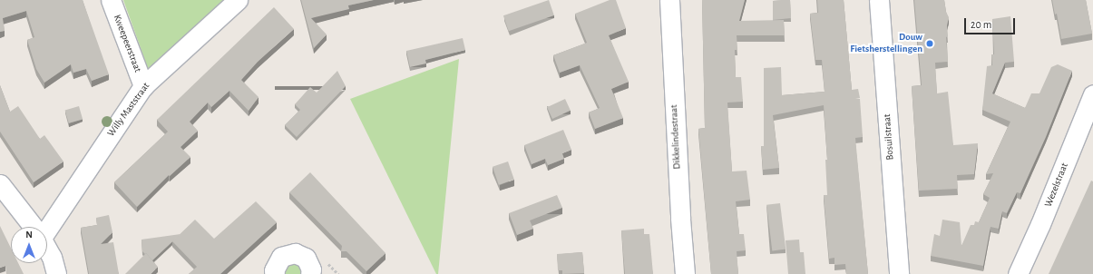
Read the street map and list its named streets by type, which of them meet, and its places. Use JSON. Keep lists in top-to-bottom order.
{
  "streets": {
    "street": [
      "Kweepeerstraat",
      "Willy Maststraat",
      "Dikkelindestraat",
      "Bosuilstraat",
      "Wezelstraat"
    ]
  },
  "crossings": [
    ["Kweepeerstraat", "Willy Maststraat"]
  ],
  "places": ["Douw Fietsherstellingen"],
  "scale_bar": "20 m",
  "north": "top"
}
